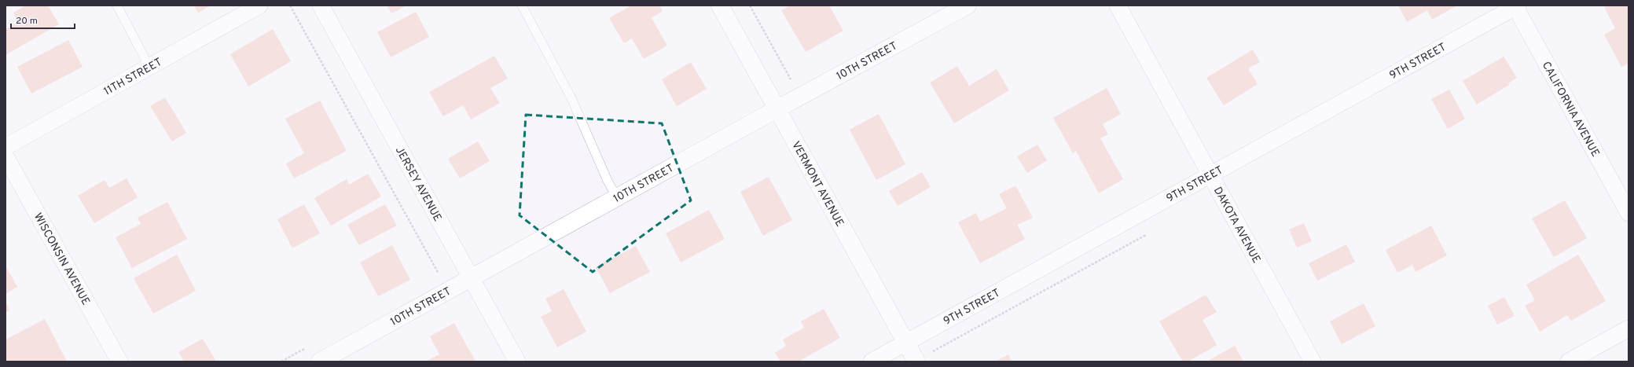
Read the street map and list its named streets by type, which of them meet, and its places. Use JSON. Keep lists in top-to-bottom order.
{
  "streets": {
    "street": [
      "10TH STREET",
      "9TH STREET",
      "11TH STREET",
      "CALIFORNIA AVENUE",
      "JERSEY AVENUE",
      "VERMONT AVENUE",
      "DAKOTA AVENUE",
      "WISCONSIN AVENUE"
    ]
  },
  "crossings": [
    ["10TH STREET", "JERSEY AVENUE"],
    ["10TH STREET", "VERMONT AVENUE"],
    ["9TH STREET", "CALIFORNIA AVENUE"],
    ["9TH STREET", "VERMONT AVENUE"],
    ["9TH STREET", "DAKOTA AVENUE"]
  ],
  "scale_bar": "20 m"
}
